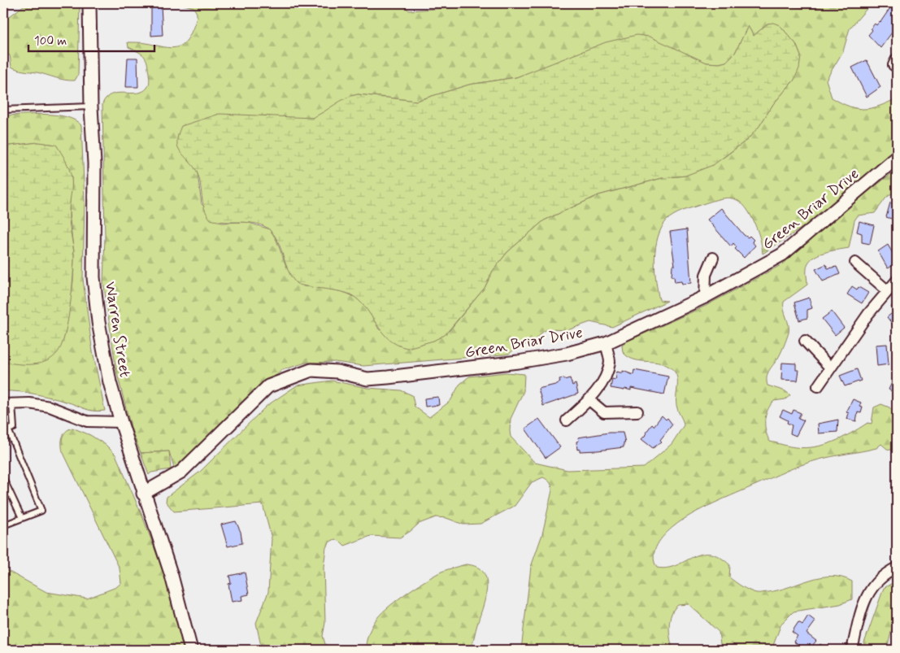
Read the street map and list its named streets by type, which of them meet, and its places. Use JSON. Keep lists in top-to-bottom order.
{
  "streets": {
    "street": ["Green Briar Drive", "Warren Street"]
  },
  "crossings": [
    ["Green Briar Drive", "Warren Street"]
  ],
  "scale_bar": "100 m"
}
